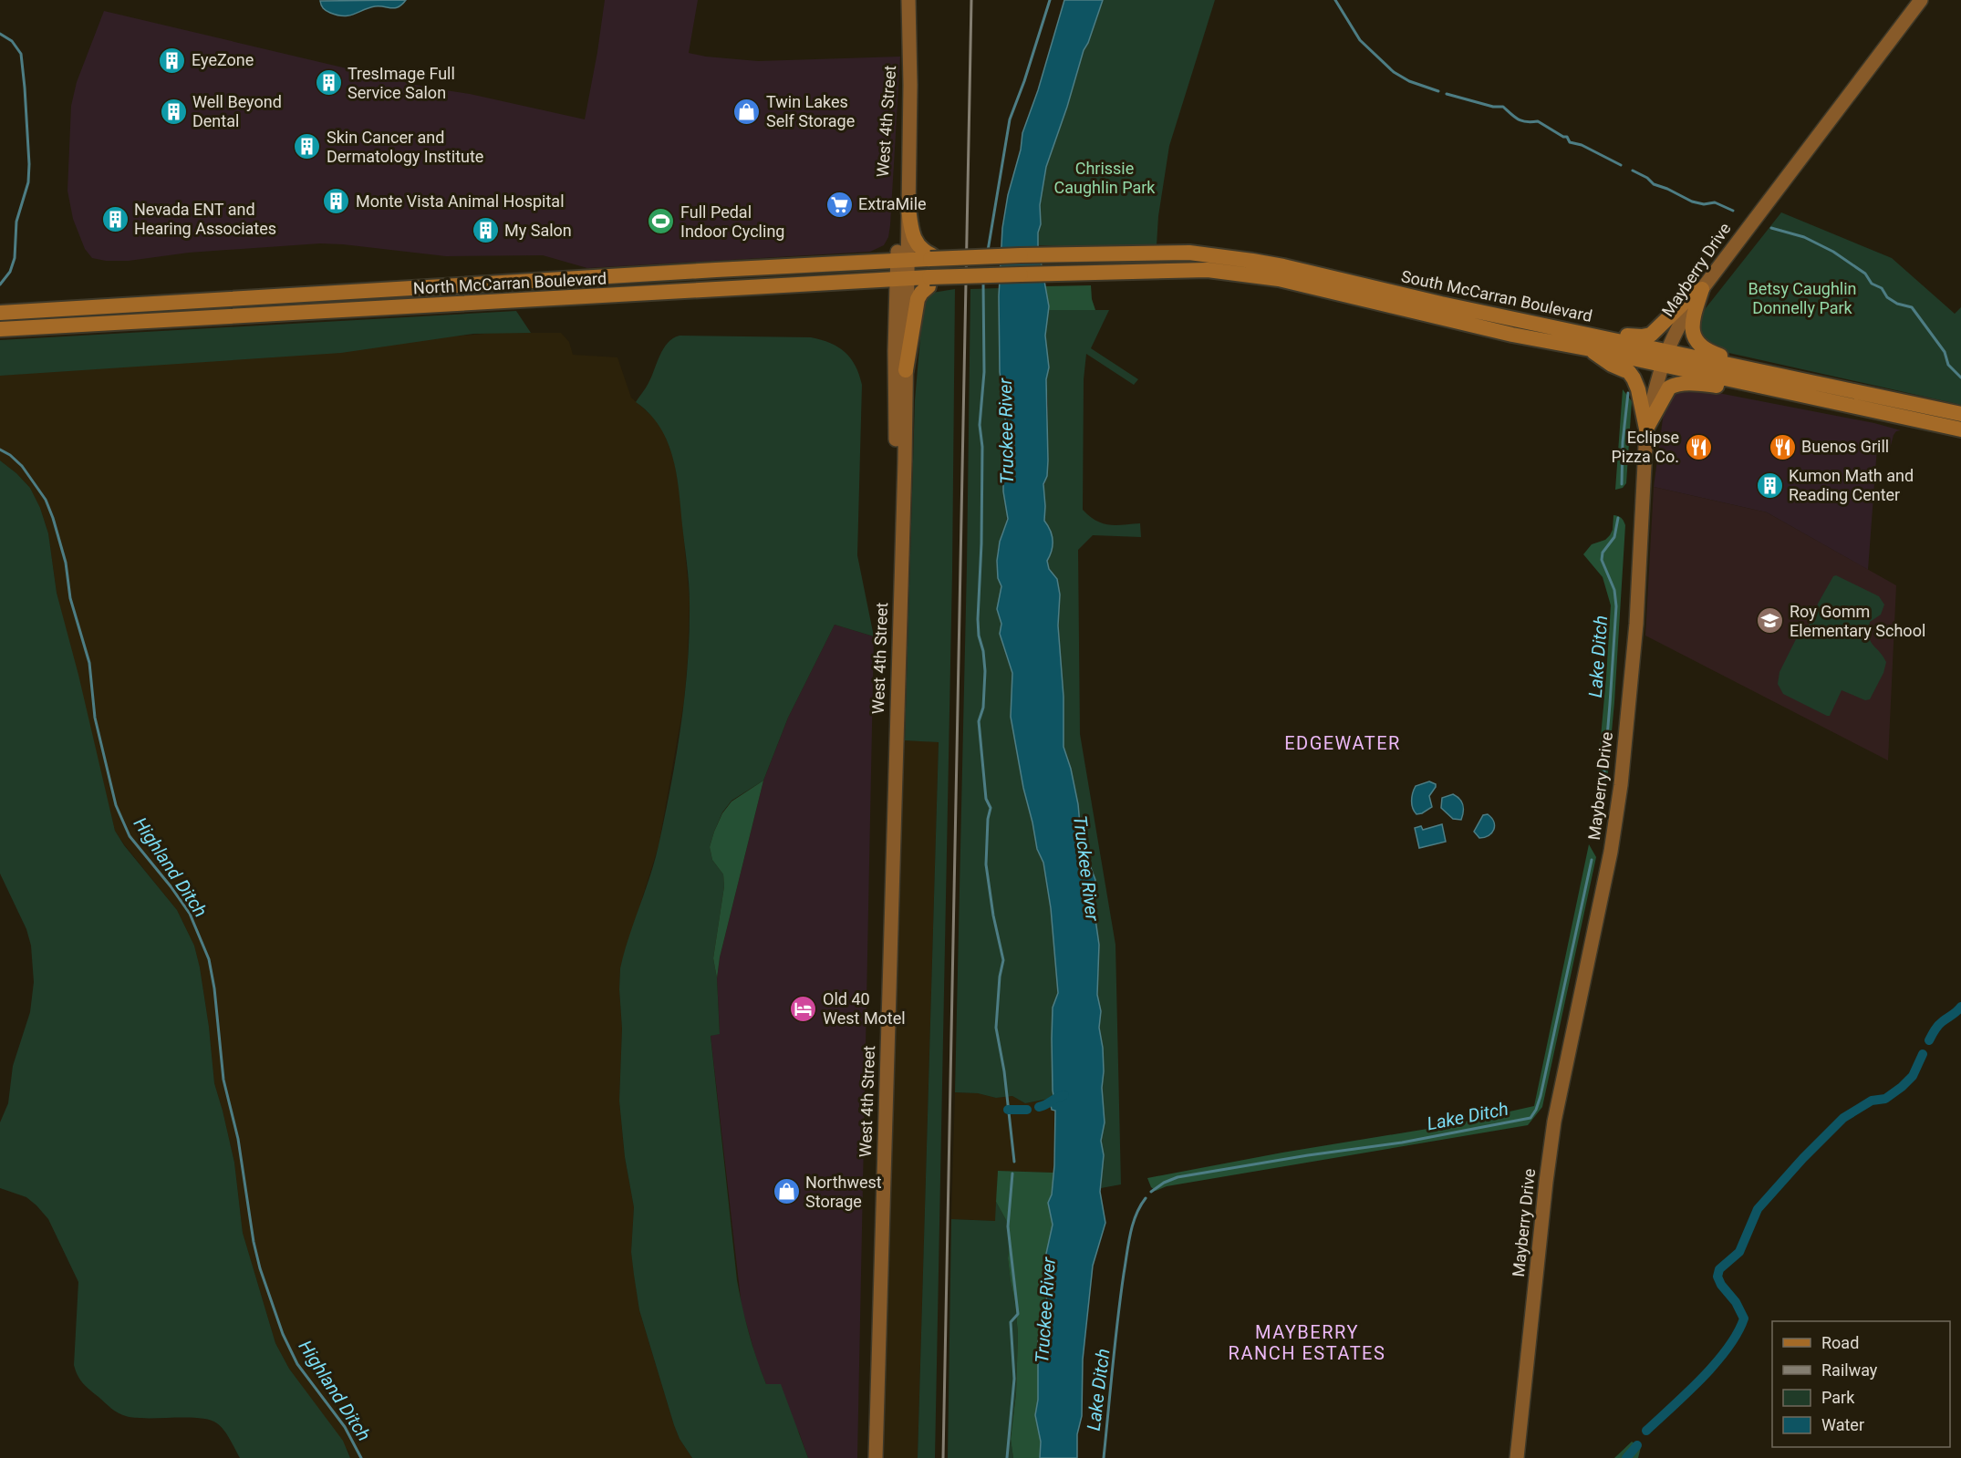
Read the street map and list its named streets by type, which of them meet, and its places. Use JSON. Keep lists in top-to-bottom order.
{
  "streets": {
    "main road": [
      "West 4th Street",
      "Mayberry Drive",
      "North McCarran Boulevard",
      "South McCarran Boulevard"
    ]
  },
  "crossings": [
    ["West 4th Street", "North McCarran Boulevard"],
    ["Mayberry Drive", "South McCarran Boulevard"],
    ["North McCarran Boulevard", "South McCarran Boulevard"]
  ],
  "districts": ["EDGEWATER", "MAYBERRY RANCH ESTATES"],
  "water": ["Truckee River", "Lake Ditch", "Highland Ditch"],
  "parks": ["Chrissie Caughlin Park", "Betsy Caughlin Donnelly Park"],
  "places": {
    "building": [
      "EyeZone",
      "TresImage Full Service Salon",
      "Well Beyond Dental",
      "Skin Cancer and Dermatology Institute",
      "Monte Vista Animal Hospital",
      "Nevada ENT and Hearing Associates",
      "My Salon",
      "Kumon Math and Reading Center"
    ],
    "shop": ["Twin Lakes Self Storage", "Northwest Storage"],
    "supermarket": ["ExtraMile"],
    "sports": ["Full Pedal Indoor Cycling"],
    "restaurant": ["Eclipse Pizza Co.", "Buenos Grill"],
    "school or university": ["Roy Gomm Elementary School"],
    "hotel": ["Old 40 West Motel"]
  },
  "legend": [
    "Road",
    "Railway",
    "Park",
    "Water"
  ]
}
